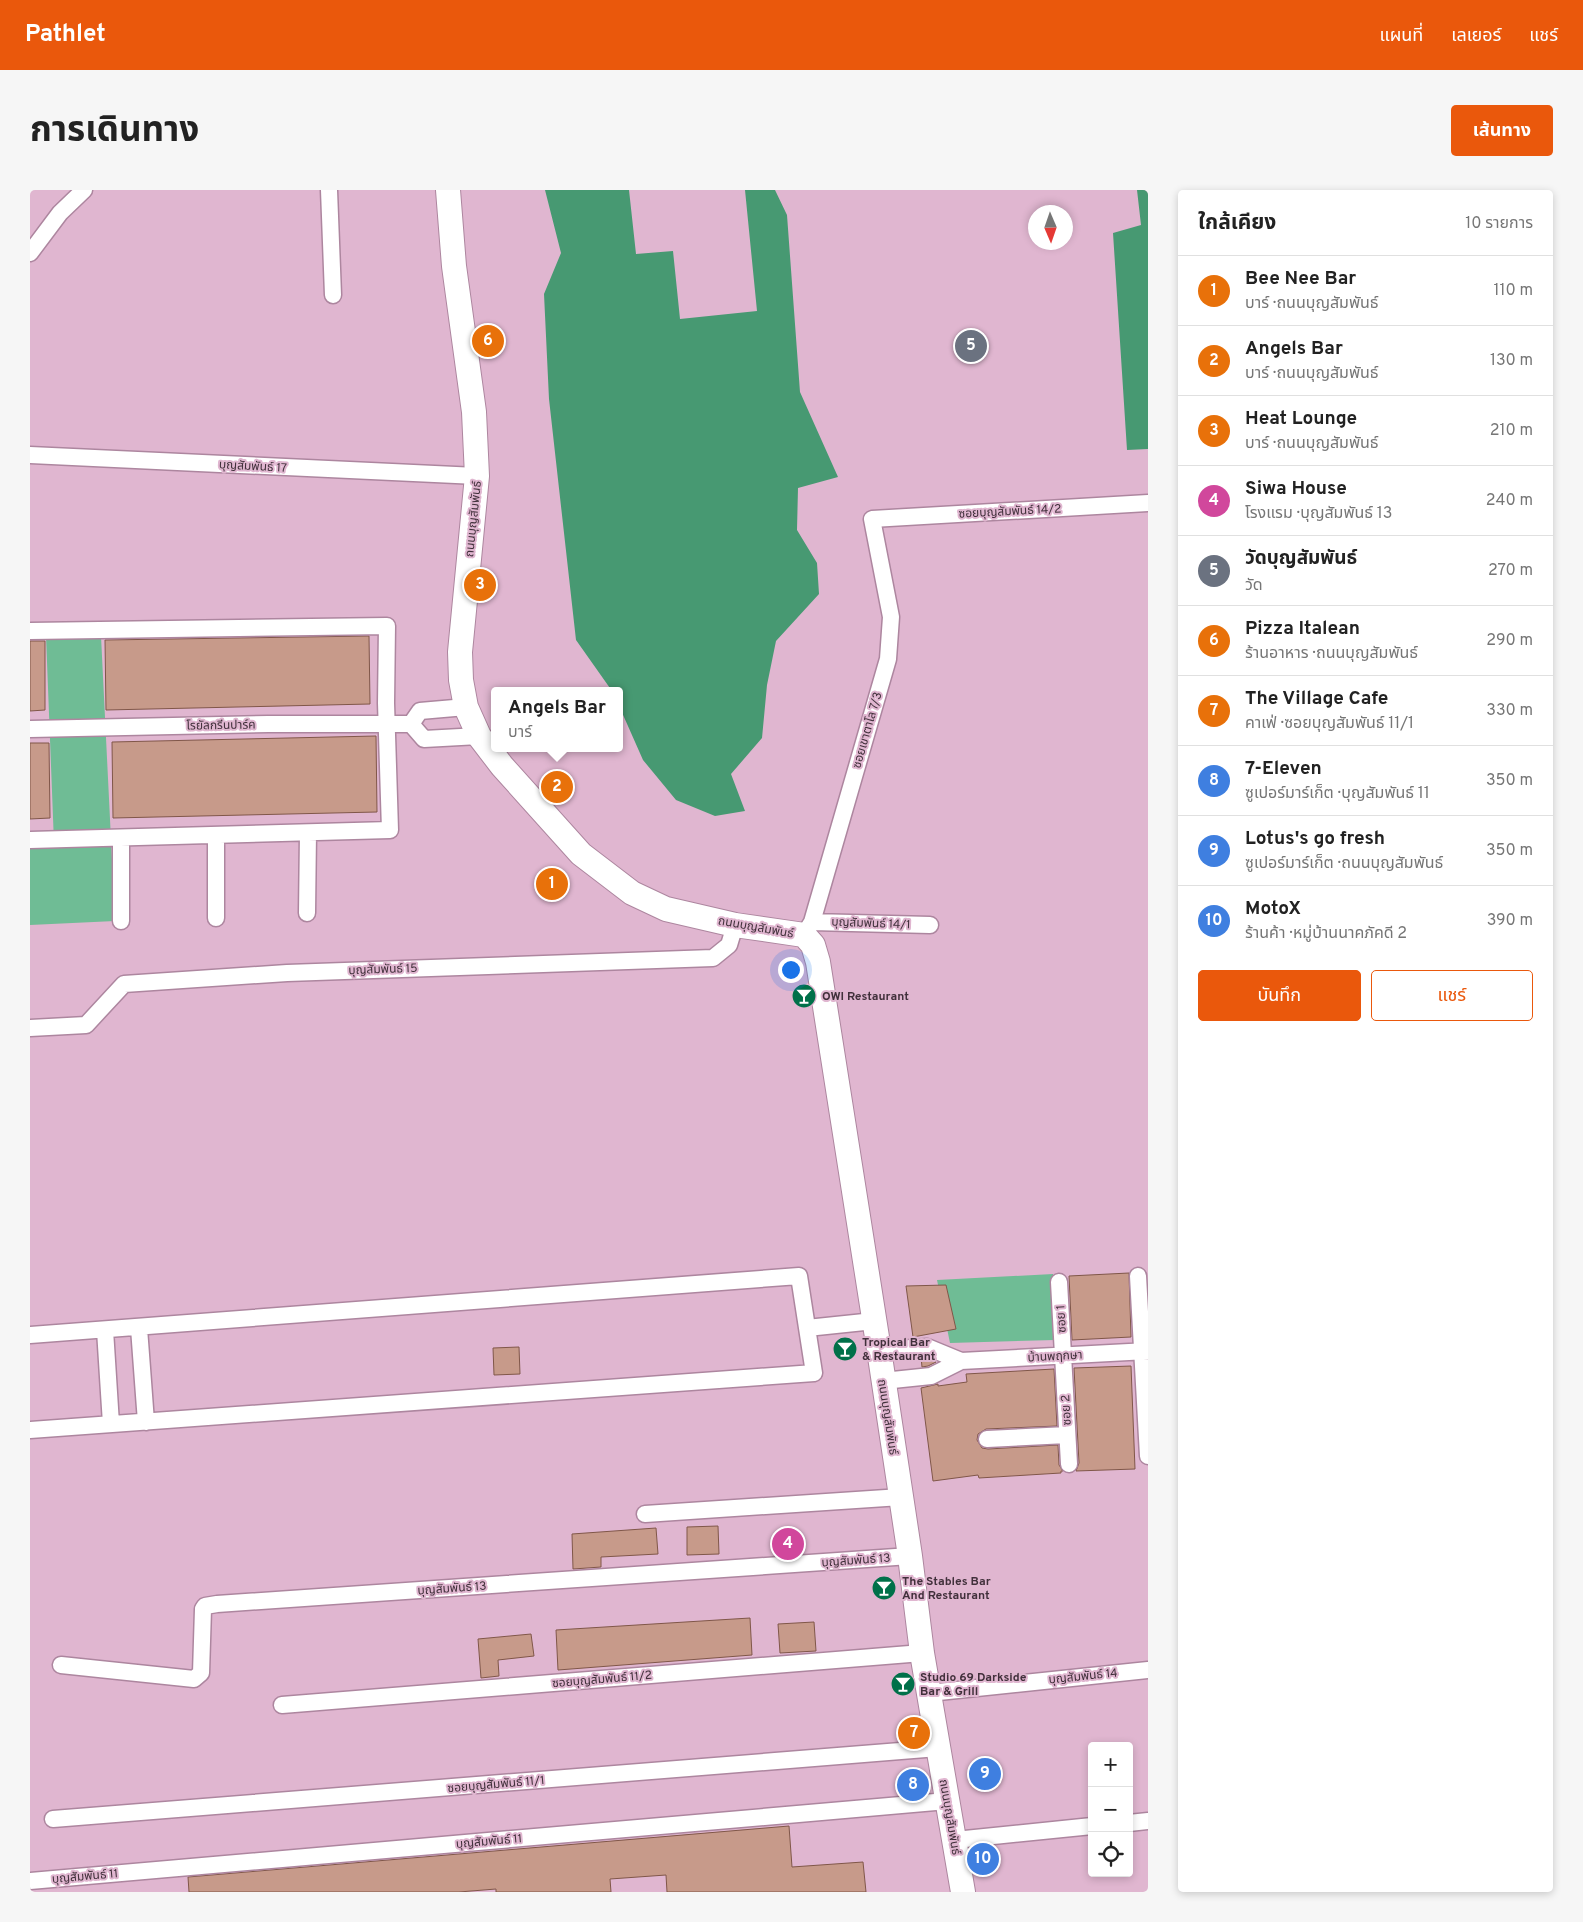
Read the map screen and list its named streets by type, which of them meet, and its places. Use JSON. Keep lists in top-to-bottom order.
{
  "streets": {
    "street": [
      "บุญสัมพันธ์ 17",
      "ซอยบุญสัมพันธ์ 14/2",
      "ถนนบุญสัมพันธ์",
      "โรยัลกรีนปาร์ค",
      "ซอยเขาตาโล 7/3",
      "บุญสัมพันธ์ 14/1",
      "บุญสัมพันธ์ 15",
      "ซอย 1",
      "บ้านพฤกษา",
      "ซอย 2",
      "บุญสัมพันธ์ 13",
      "บุญสัมพันธ์ 14",
      "ซอยบุญสัมพันธ์ 11/2",
      "ซอยบุญสัมพันธ์ 11/1",
      "บุญสัมพันธ์ 11"
    ]
  },
  "crossings": [
    ["บุญสัมพันธ์ 17", "ถนนบุญสัมพันธ์"],
    ["ซอยบุญสัมพันธ์ 14/2", "ซอยเขาตาโล 7/3"],
    ["ถนนบุญสัมพันธ์", "ซอยเขาตาโล 7/3"],
    ["ถนนบุญสัมพันธ์", "บุญสัมพันธ์ 14/1"],
    ["ถนนบุญสัมพันธ์", "บุญสัมพันธ์ 15"],
    ["ถนนบุญสัมพันธ์", "บ้านพฤกษา"],
    ["ถนนบุญสัมพันธ์", "บุญสัมพันธ์ 13"],
    ["ถนนบุญสัมพันธ์", "บุญสัมพันธ์ 14"],
    ["ถนนบุญสัมพันธ์", "ซอยบุญสัมพันธ์ 11/2"],
    ["ถนนบุญสัมพันธ์", "ซอยบุญสัมพันธ์ 11/1"],
    ["ถนนบุญสัมพันธ์", "บุญสัมพันธ์ 11"],
    ["ซอยเขาตาโล 7/3", "บุญสัมพันธ์ 14/1"],
    ["ซอย 1", "บ้านพฤกษา"],
    ["ซอย 1", "ซอย 2"],
    ["บ้านพฤกษา", "ซอย 2"]
  ],
  "places": {
    "bar": [
      "OWI Restaurant",
      "Tropical Bar & Restaurant",
      "The Stables Bar And Restaurant",
      "Studio 69 Darkside Bar & Grill"
    ]
  },
  "north": "bottom",
  "page": {
    "header": "Pathlet",
    "nav": ["แผนที่", "เลเยอร์", "แชร์"],
    "title": "การเดินทาง",
    "buttons": [
      "เส้นทาง",
      ["บันทึก", "แชร์"]
    ],
    "heading": ["ใกล้เคียง", "10 รายการ"],
    "list": [
      {
        "mark": "1",
        "name": "Bee Nee Bar",
        "note": "บาร์ · ถนนบุญสัมพันธ์",
        "value": "110 m"
      },
      {
        "mark": "2",
        "name": "Angels Bar",
        "note": "บาร์ · ถนนบุญสัมพันธ์",
        "value": "130 m"
      },
      {
        "mark": "3",
        "name": "Heat Lounge",
        "note": "บาร์ · ถนนบุญสัมพันธ์",
        "value": "210 m"
      },
      {
        "mark": "4",
        "name": "Siwa House",
        "note": "โรงแรม · บุญสัมพันธ์ 13",
        "value": "240 m"
      },
      {
        "mark": "5",
        "name": "วัดบุญสัมพันธ์",
        "note": "วัด",
        "value": "270 m"
      },
      {
        "mark": "6",
        "name": "Pizza Italean",
        "note": "ร้านอาหาร · ถนนบุญสัมพันธ์",
        "value": "290 m"
      },
      {
        "mark": "7",
        "name": "The Village Cafe",
        "note": "คาเฟ่ · ซอยบุญสัมพันธ์ 11/1",
        "value": "330 m"
      },
      {
        "mark": "8",
        "name": "7-Eleven",
        "note": "ซูเปอร์มาร์เก็ต · บุญสัมพันธ์ 11",
        "value": "350 m"
      },
      {
        "mark": "9",
        "name": "Lotus's go fresh",
        "note": "ซูเปอร์มาร์เก็ต · ถนนบุญสัมพันธ์",
        "value": "350 m"
      },
      {
        "mark": "10",
        "name": "MotoX",
        "note": "ร้านค้า · หมู่บ้านนาคภัคดี 2",
        "value": "390 m"
      }
    ],
    "pins": [
      "6",
      "5",
      "3",
      "2",
      "1",
      "4",
      "7",
      "9",
      "8",
      "10"
    ],
    "popup": ["Angels Bar", "บาร์"],
    "map_buttons": ["+", "−"]
  }
}
